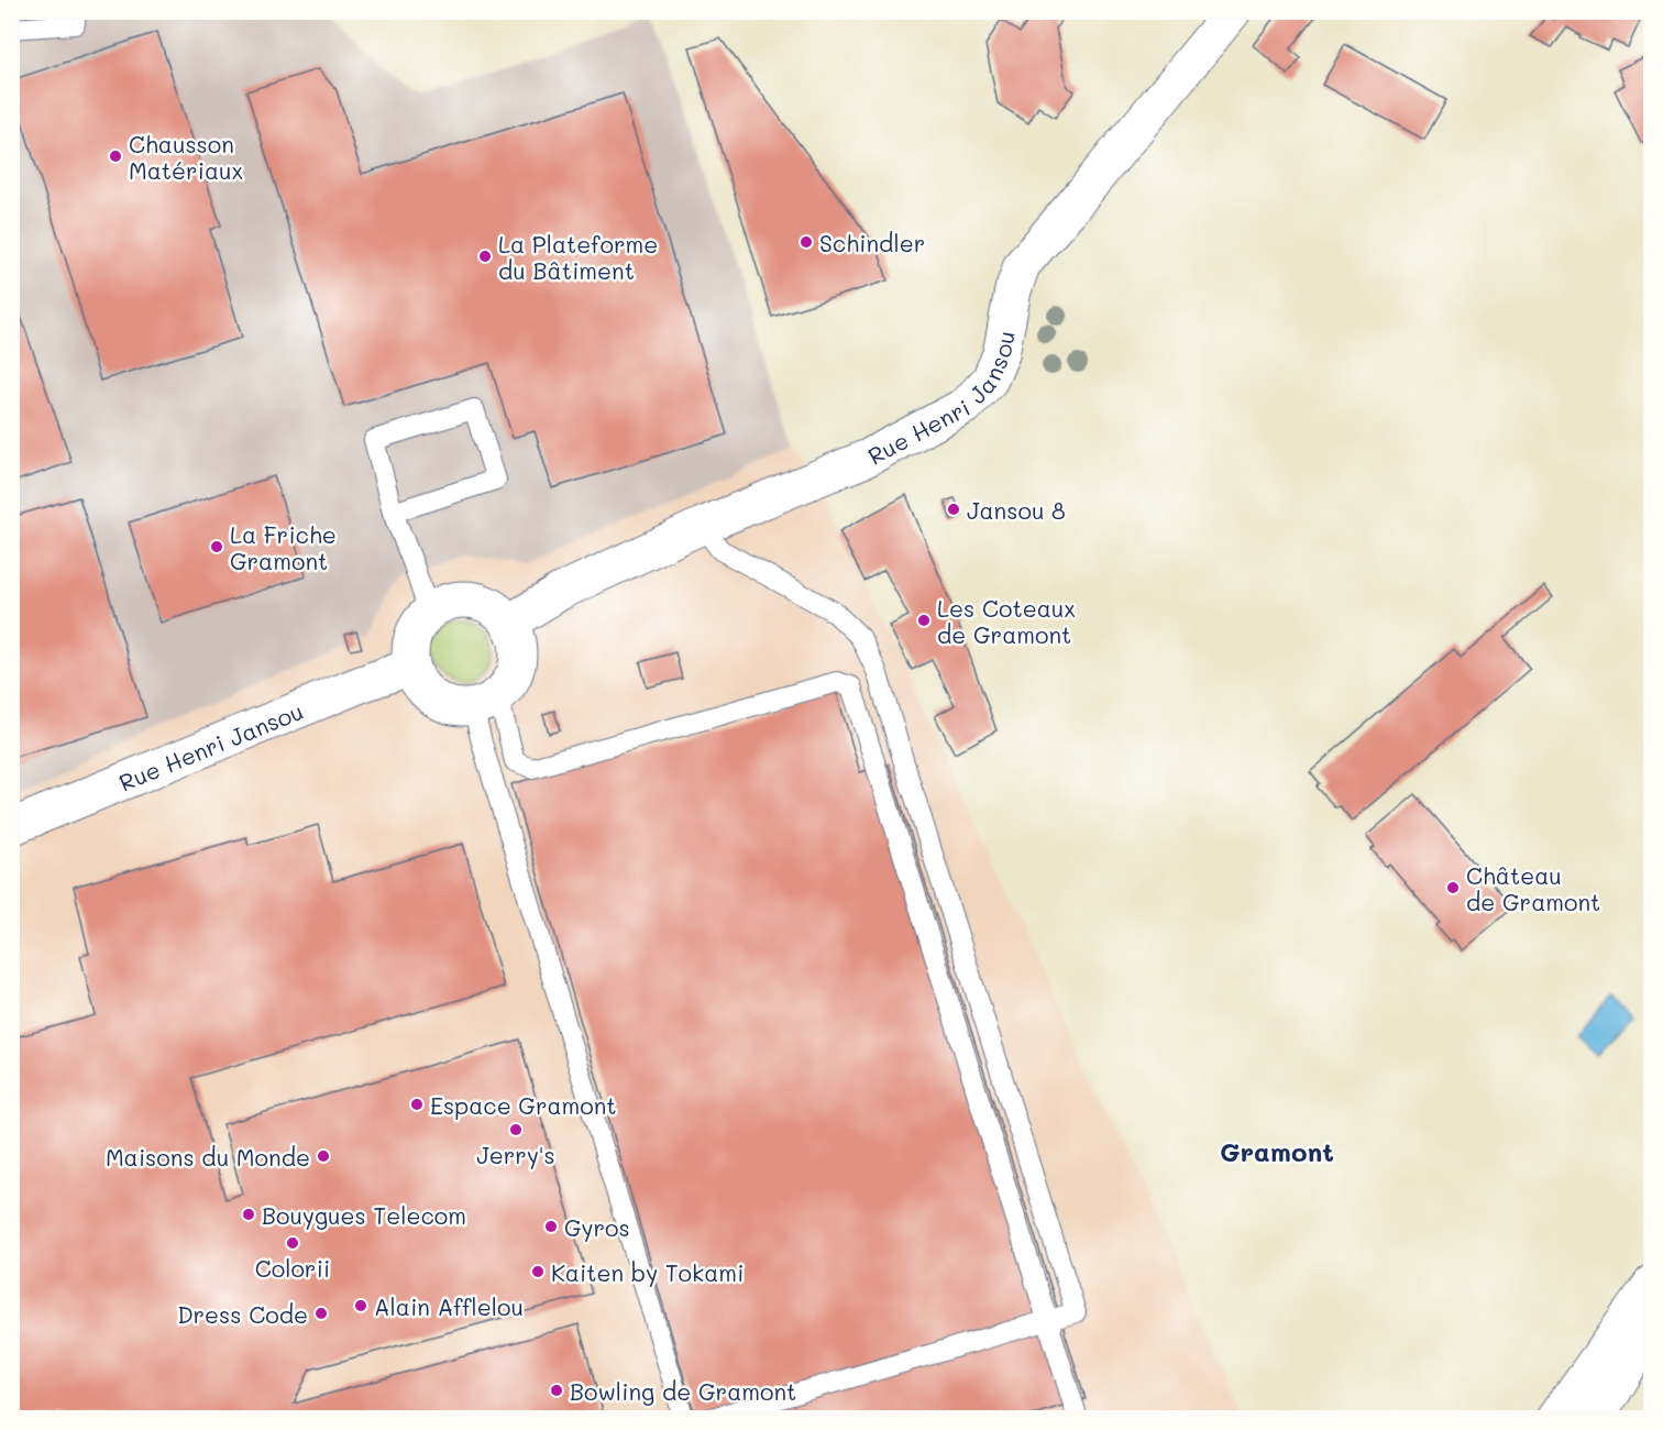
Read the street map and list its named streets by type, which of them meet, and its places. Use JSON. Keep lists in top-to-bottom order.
{
  "streets": {
    "street": ["Rue Henri Jansou"]
  },
  "districts": ["Gramont"],
  "places": [
    "Chausson Matériaux",
    "Schindler",
    "La Plateforme du Bâtiment",
    "Jansou 8",
    "La Friche Gramont",
    "Les Coteaux de Gramont",
    "Château de Gramont",
    "Espace Gramont",
    "Jerry's",
    "Maisons du Monde",
    "Bouygues Telecom",
    "Gyros",
    "Colorii",
    "Kaiten by Tokami",
    "Alain Afflelou",
    "Dress Code",
    "Bowling de Gramont"
  ]
}
